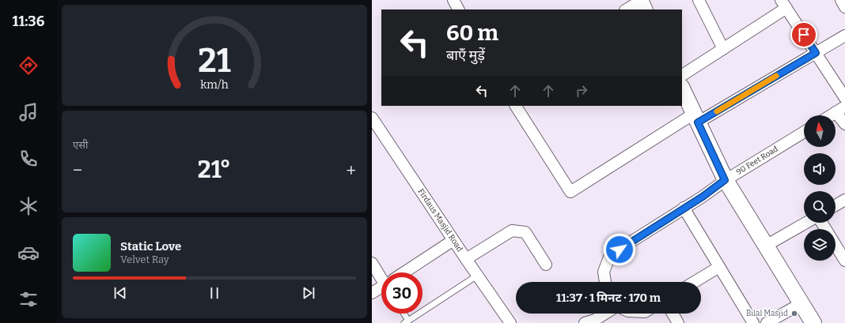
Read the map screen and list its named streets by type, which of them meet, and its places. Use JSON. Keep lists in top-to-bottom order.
{
  "streets": {
    "street": ["90 Feet Road", "Firdaus Masjid Road"]
  },
  "places": ["Bilal Masjid"],
  "north": "top",
  "page": {
    "tabs": "11:36",
    "turn": ["60 m", "बाएँ मुड़ें"],
    "tile": "एसी",
    "heat": ["−", "21°", "+"],
    "song": ["Static Love", "Velvet Ray"],
    "limit": "30",
    "trip": "11:37 · 1 मिनट · 170 m",
    "gauge": ["21", "km/h"]
  }
}
